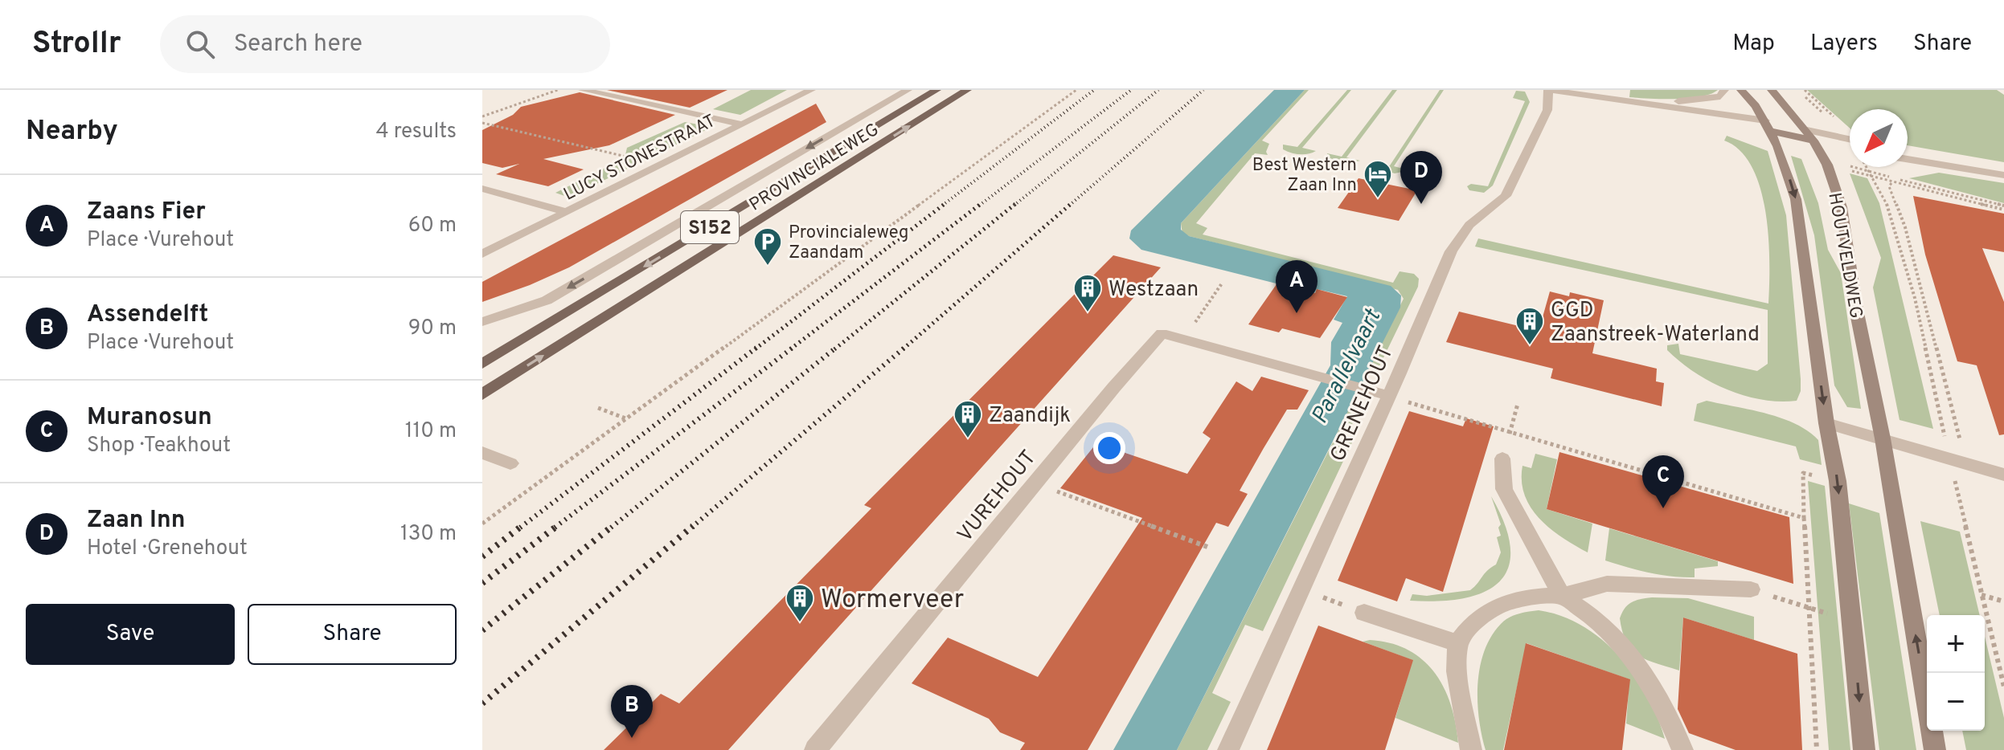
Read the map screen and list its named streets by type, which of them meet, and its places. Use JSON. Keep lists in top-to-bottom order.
{
  "streets": {
    "main road": ["PROVINCIALEWEG", "S152"],
    "street": [
      "LUCY STONESTRAAT",
      "HOUTVELDWEG",
      "GRENEHOUT",
      "VUREHOUT"
    ]
  },
  "crossings": [
    ["GRENEHOUT", "VUREHOUT"]
  ],
  "water": ["Parallelvaart"],
  "places": {
    "hotel": ["Best Western Zaan Inn"],
    "parking": ["Provincialeweg Zaandam"],
    "building": [
      "Westzaan",
      "GGD Zaanstreek-Waterland",
      "Zaandijk",
      "Wormerveer"
    ]
  },
  "north": "bottom left",
  "page": {
    "header": "Strollr",
    "search": "Search here",
    "nav": ["Map", "Layers", "Share"],
    "heading": ["Nearby", "4 results"],
    "pins": [
      "D",
      "A",
      "C",
      "B"
    ],
    "list": [
      {
        "mark": "A",
        "name": "Zaans Fier",
        "note": "Place · Vurehout",
        "value": "60 m"
      },
      {
        "mark": "B",
        "name": "Assendelft",
        "note": "Place · Vurehout",
        "value": "90 m"
      },
      {
        "mark": "C",
        "name": "Muranosun",
        "note": "Shop · Teakhout",
        "value": "110 m"
      },
      {
        "mark": "D",
        "name": "Zaan Inn",
        "note": "Hotel · Grenehout",
        "value": "130 m"
      }
    ],
    "buttons": ["Save", "Share"],
    "map_buttons": ["+", "−"]
  }
}
